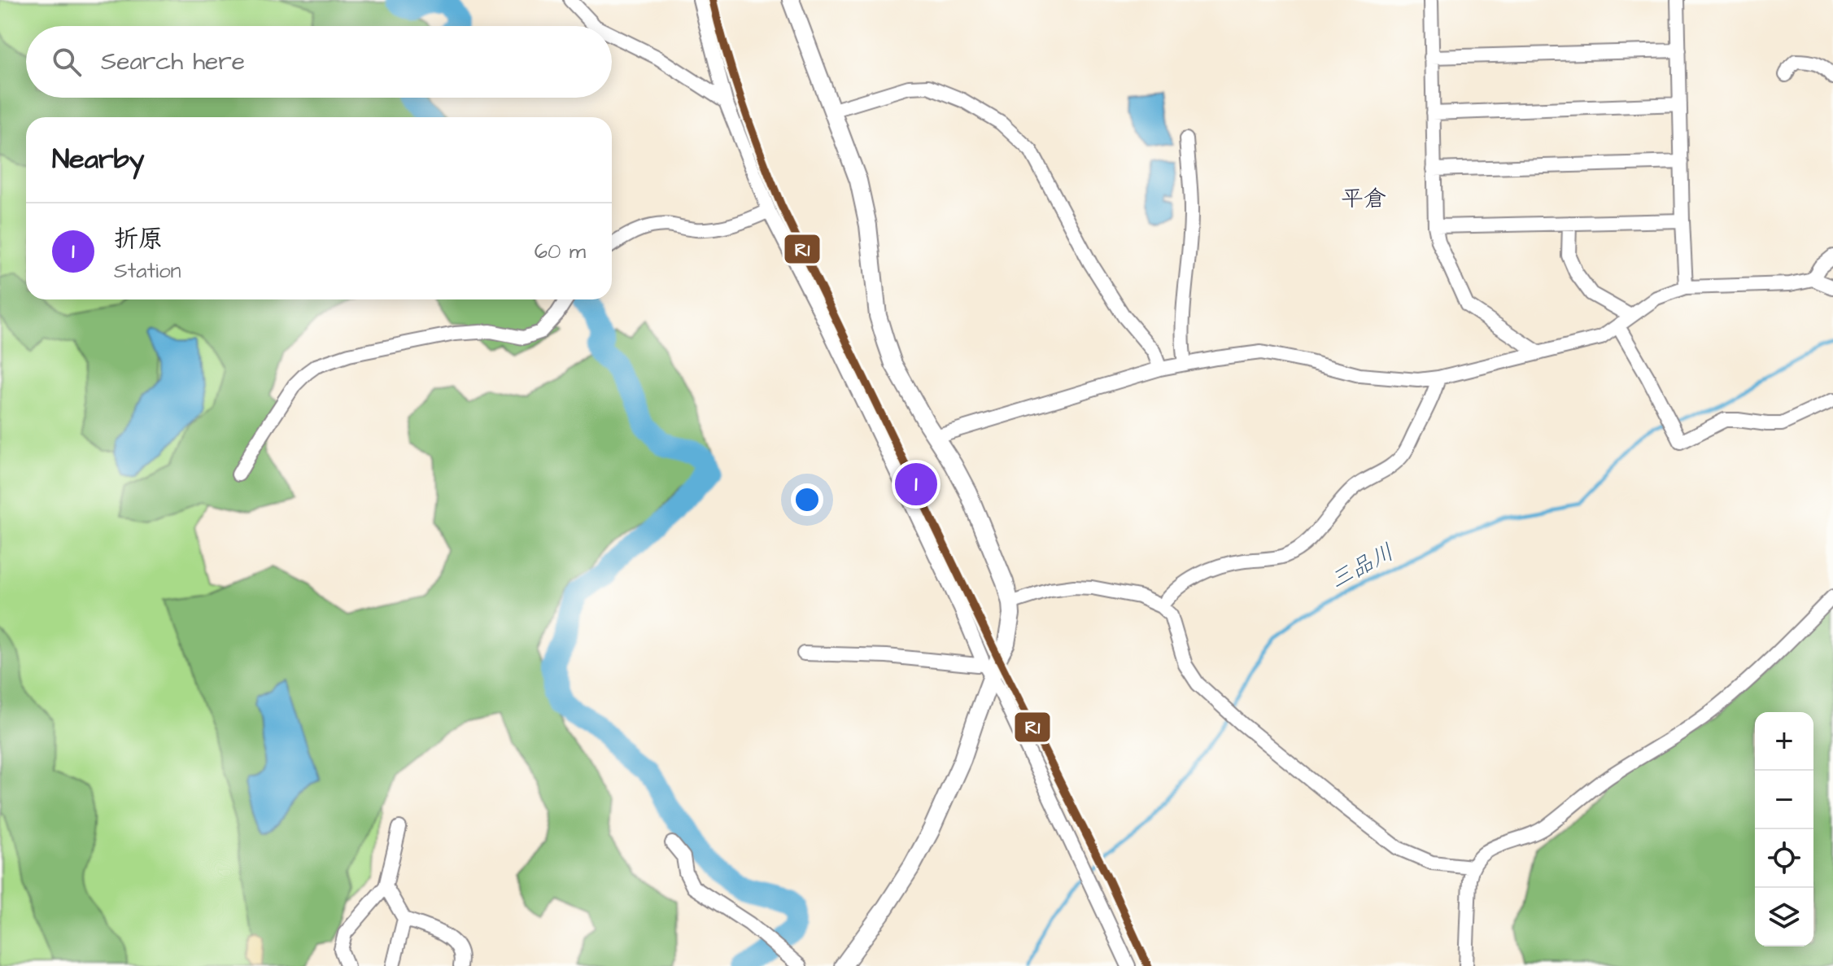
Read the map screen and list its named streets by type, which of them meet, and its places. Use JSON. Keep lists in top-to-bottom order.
{
  "districts": ["平倉"],
  "water": ["三品川"],
  "lines": ["transit line R1"],
  "page": {
    "search": "Search here",
    "heading": "Nearby",
    "list": [
      {
        "mark": "1",
        "name": "折原",
        "note": "Station",
        "value": "60 m"
      }
    ],
    "pins": "1",
    "map_buttons": ["+", "−"]
  }
}
